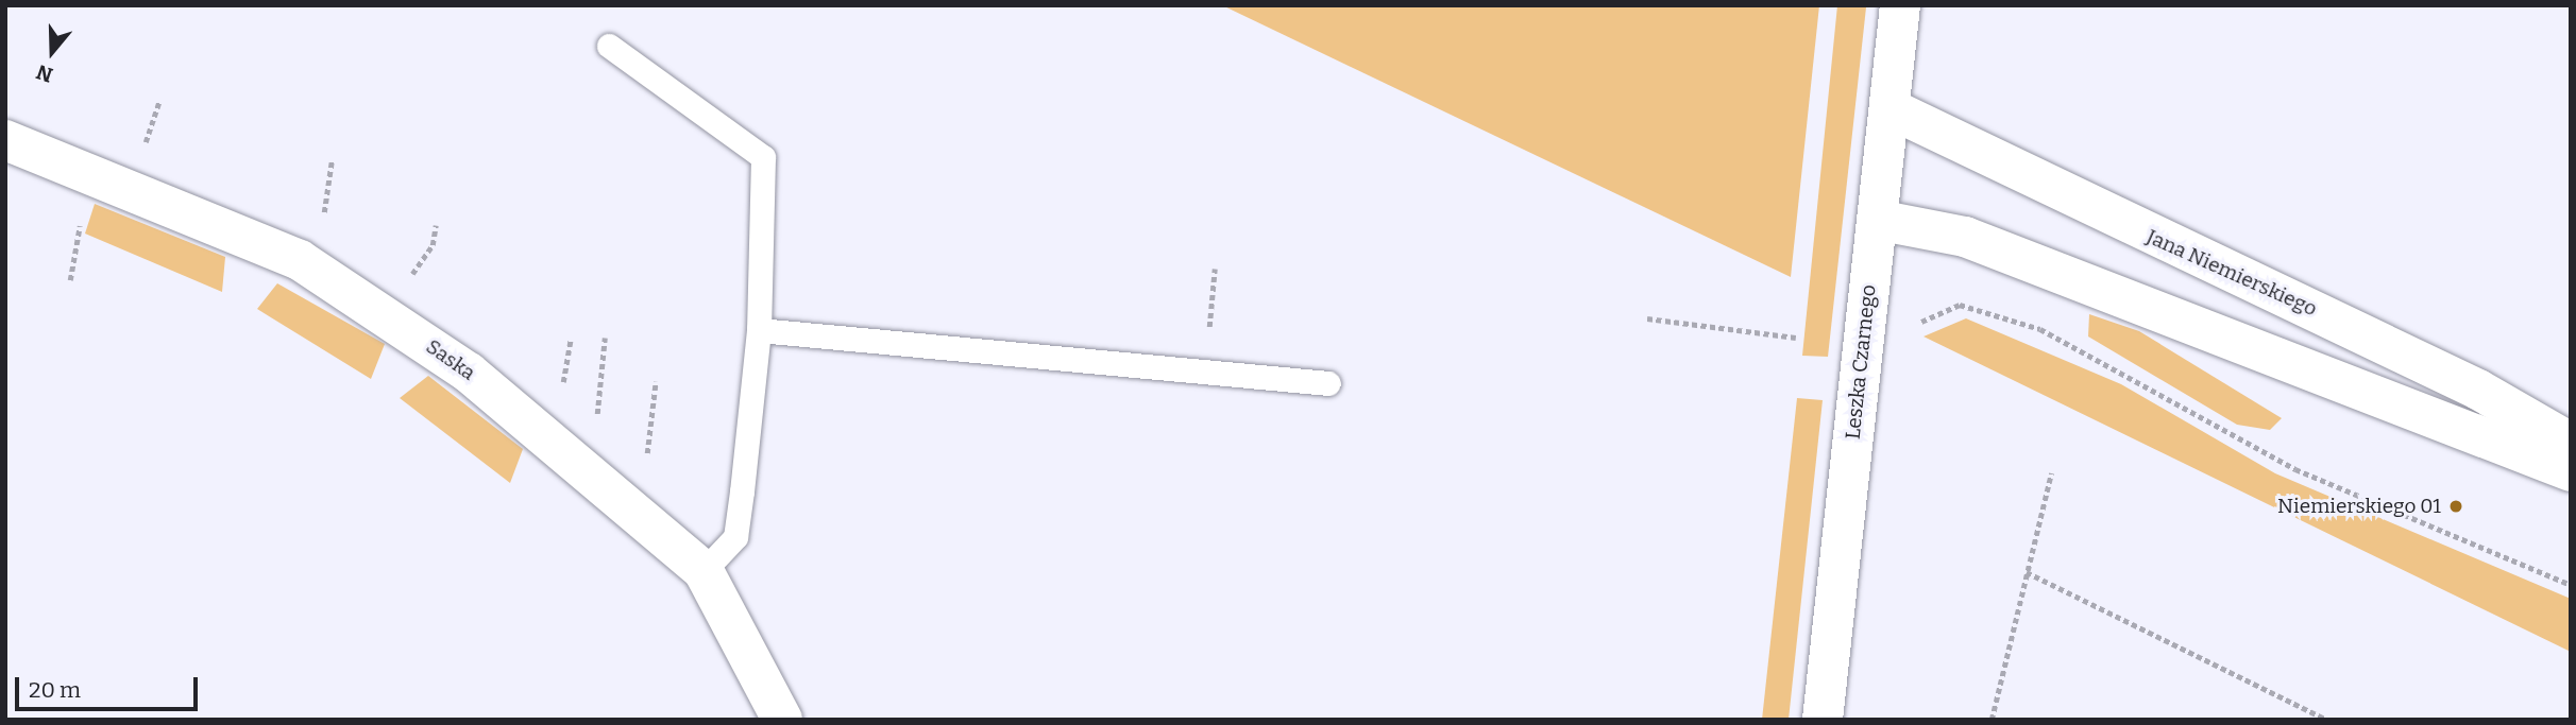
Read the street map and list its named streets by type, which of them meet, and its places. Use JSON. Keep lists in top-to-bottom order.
{
  "streets": {
    "street": ["Jana Niemierskiego", "Saska", "Leszka Czarnego"]
  },
  "crossings": [
    ["Jana Niemierskiego", "Leszka Czarnego"]
  ],
  "places": ["Niemierskiego 01"],
  "scale_bar": "20 m",
  "north": "bottom"
}
